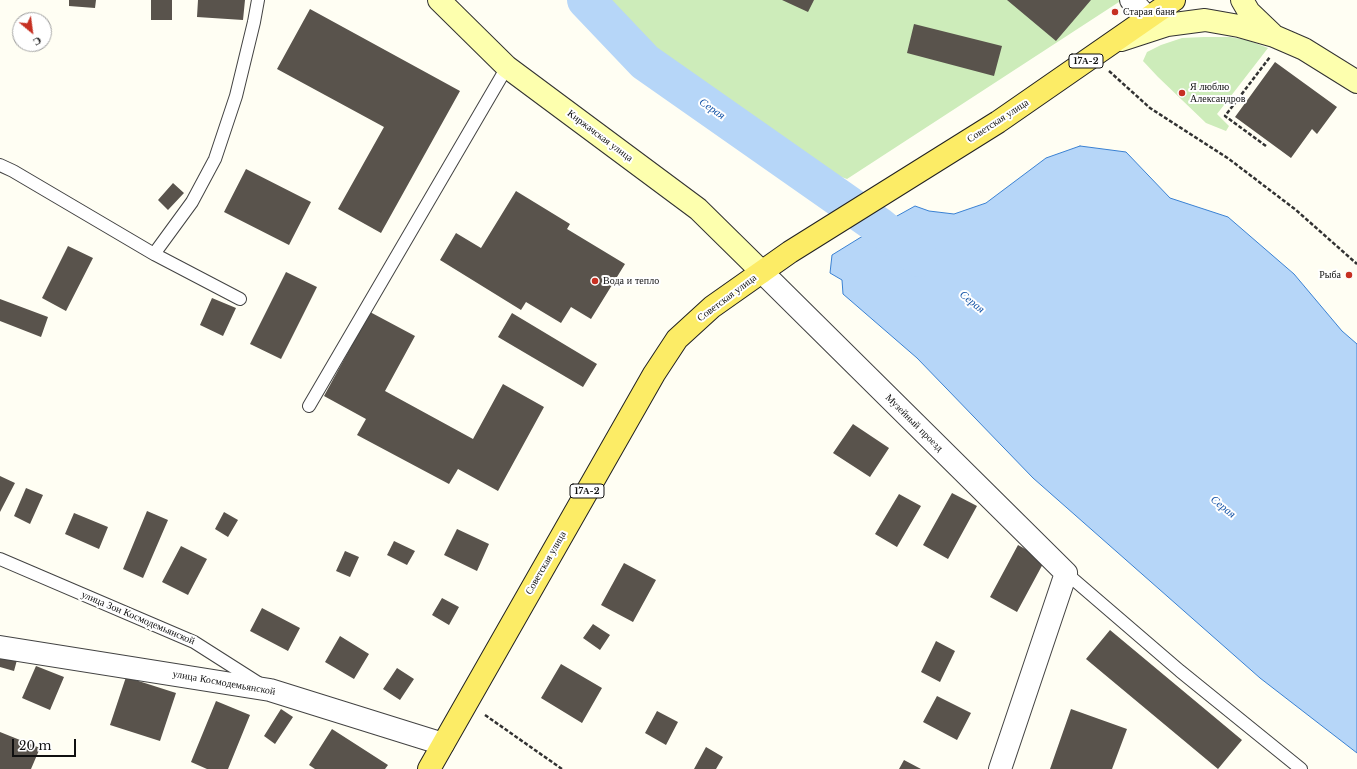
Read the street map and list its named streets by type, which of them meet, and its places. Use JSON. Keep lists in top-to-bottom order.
{
  "streets": {
    "main road": ["17А-2", "Советская улица"],
    "street": ["Киржачская улица", "Музейный проезд", "улица Космодемьянской"],
    "lane": ["улица Зои Космодемьянской"]
  },
  "crossings": [
    ["Советская улица", "Киржачская улица"],
    ["Советская улица", "Музейный проезд"],
    ["Советская улица", "улица Космодемьянской"],
    ["Киржачская улица", "Музейный проезд"],
    ["улица Зои Космодемьянской", "улица Космодемьянской"]
  ],
  "water": ["Серая"],
  "places": [
    "Старая баня",
    "Я люблю Александров",
    "Рыба",
    "Вода и тепло"
  ],
  "scale_bar": "20 m",
  "north": "bottom right"
}
